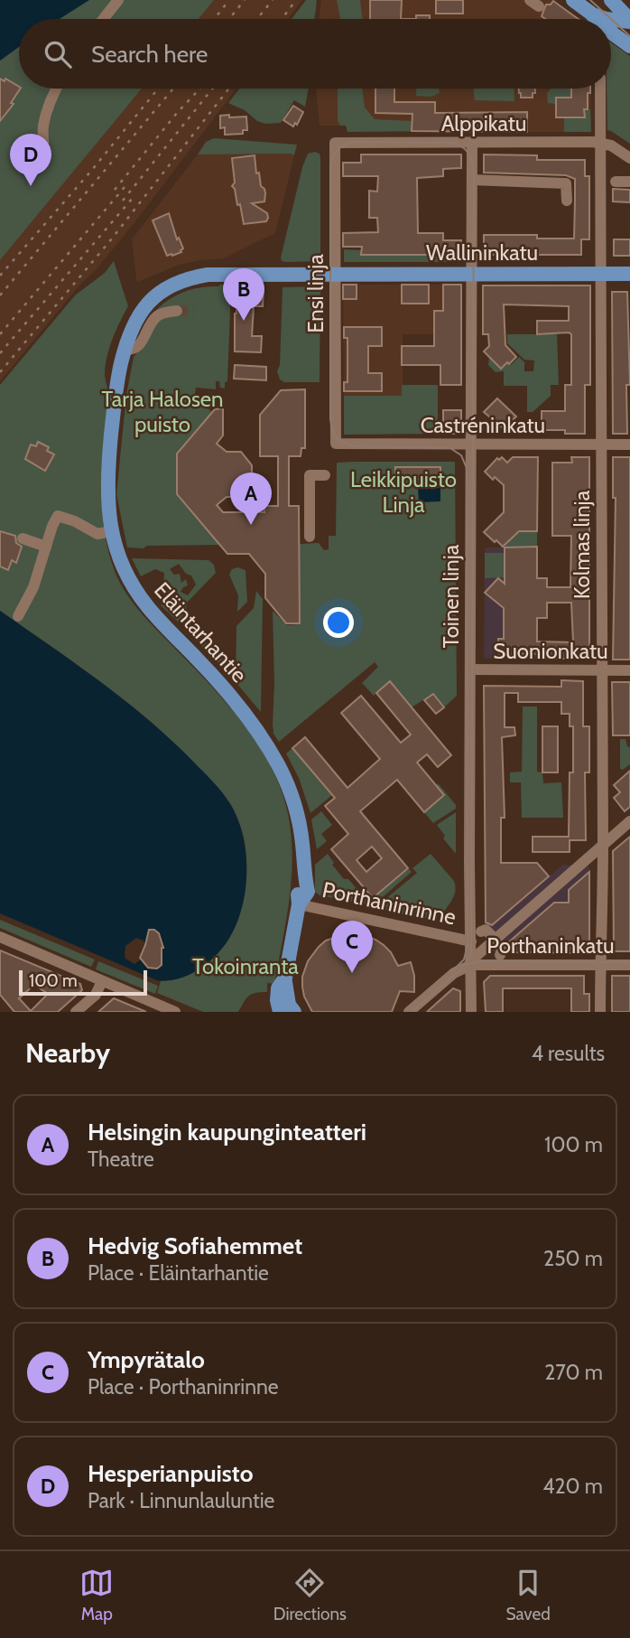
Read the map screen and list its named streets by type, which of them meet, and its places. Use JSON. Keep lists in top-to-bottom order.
{
  "streets": {
    "main road": ["Wallininkatu", "Eläintarhantie"],
    "street": [
      "Alppikatu",
      "Ensi linja",
      "Castréninkatu",
      "Kolmas linja",
      "Toinen linja",
      "Suonionkatu",
      "Porthaninrinne",
      "Porthaninkatu"
    ]
  },
  "crossings": [
    ["Alppikatu", "Ensi linja"],
    ["Alppikatu", "Kolmas linja"],
    ["Alppikatu", "Toinen linja"],
    ["Wallininkatu", "Ensi linja"],
    ["Wallininkatu", "Kolmas linja"],
    ["Wallininkatu", "Toinen linja"],
    ["Wallininkatu", "Eläintarhantie"],
    ["Ensi linja", "Castréninkatu"],
    ["Ensi linja", "Eläintarhantie"],
    ["Castréninkatu", "Kolmas linja"],
    ["Castréninkatu", "Toinen linja"],
    ["Kolmas linja", "Suonionkatu"],
    ["Kolmas linja", "Porthaninkatu"],
    ["Toinen linja", "Suonionkatu"],
    ["Toinen linja", "Porthaninrinne"],
    ["Toinen linja", "Porthaninkatu"],
    ["Eläintarhantie", "Porthaninrinne"]
  ],
  "parks": ["Tarja Halosen puisto", "Leikkipuisto Linja", "Tokoinranta"],
  "scale_bar": "100 m",
  "page": {
    "search": "Search here",
    "pins": [
      "D",
      "B",
      "A",
      "C"
    ],
    "scale": "100 m",
    "heading": ["Nearby", "4 results"],
    "list": [
      {
        "mark": "A",
        "name": "Helsingin kaupunginteatteri",
        "note": "Theatre",
        "value": "100 m"
      },
      {
        "mark": "B",
        "name": "Hedvig Sofiahemmet",
        "note": "Place · Eläintarhantie",
        "value": "250 m"
      },
      {
        "mark": "C",
        "name": "Ympyrätalo",
        "note": "Place · Porthaninrinne",
        "value": "270 m"
      },
      {
        "mark": "D",
        "name": "Hesperianpuisto",
        "note": "Park · Linnunlauluntie",
        "value": "420 m"
      }
    ],
    "nav": ["Map", "Directions", "Saved"]
  }
}
